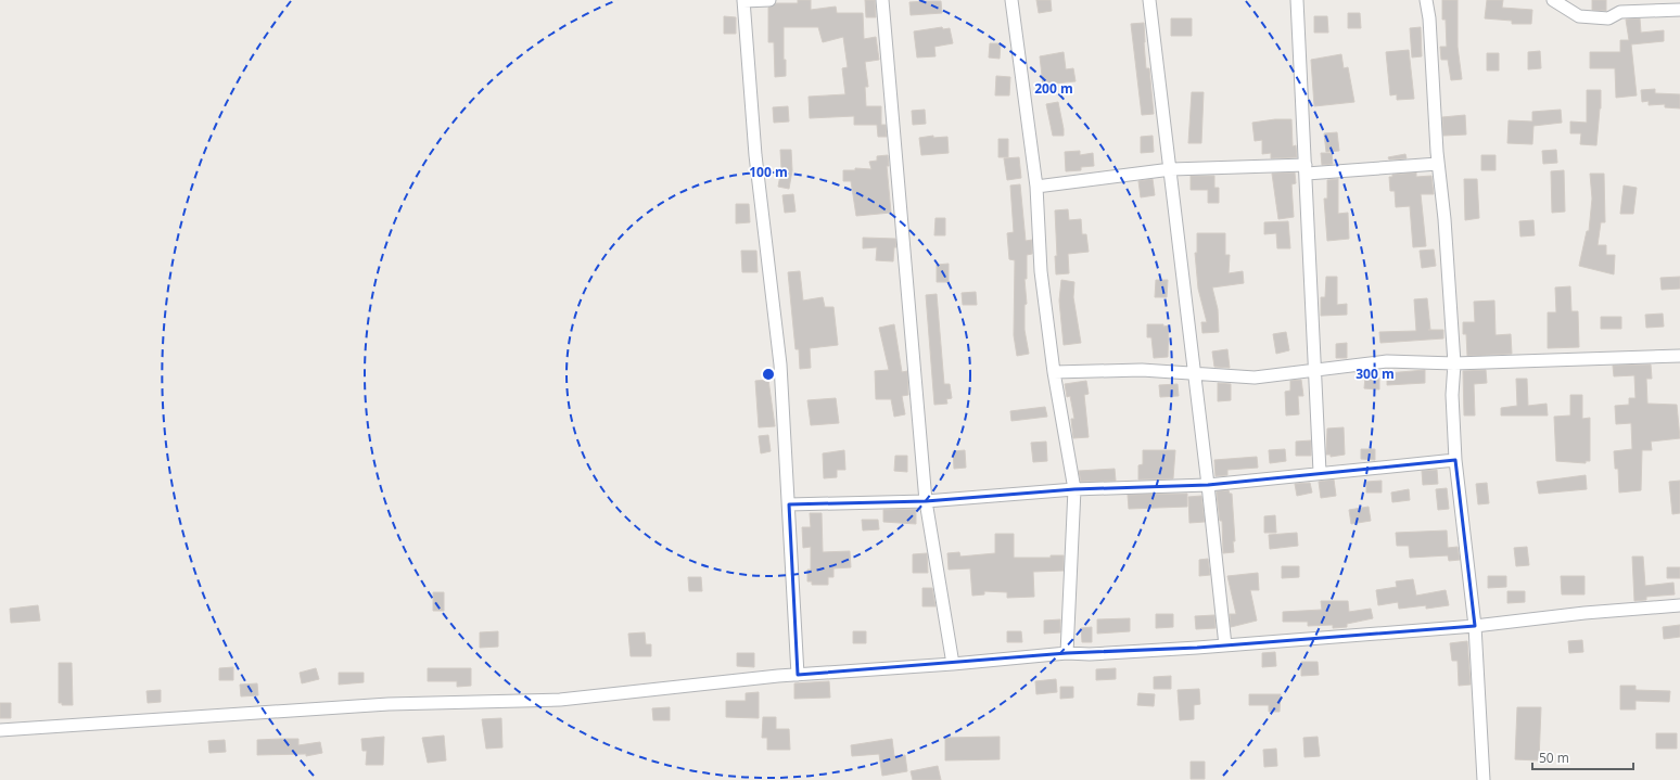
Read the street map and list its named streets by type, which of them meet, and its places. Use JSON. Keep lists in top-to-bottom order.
{
  "scale_bar": "50 m",
  "rings": ["200 m", "100 m", "300 m"]
}
